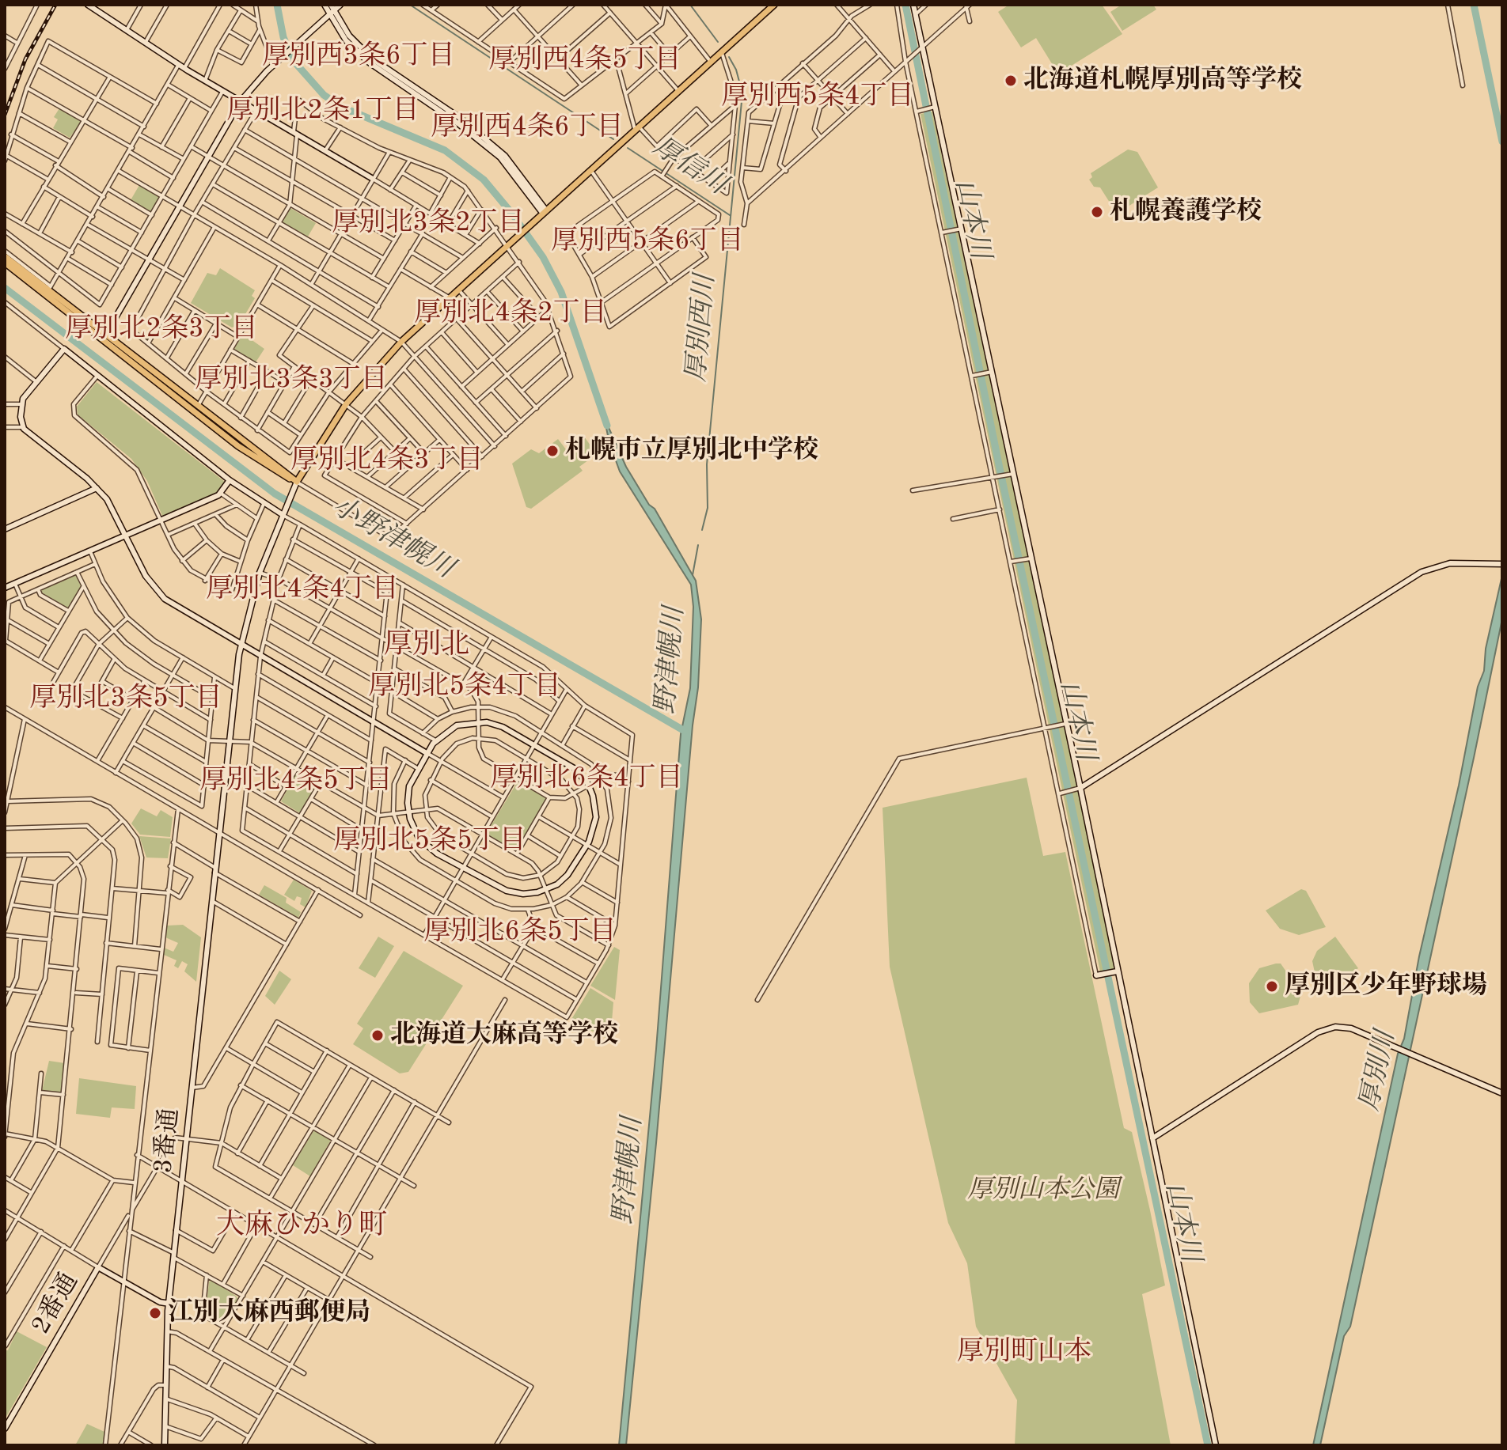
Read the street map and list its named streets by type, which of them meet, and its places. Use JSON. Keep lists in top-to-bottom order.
{
  "streets": {
    "street": ["3番通", "2番通"]
  },
  "crossings": [
    ["3番通", "2番通"]
  ],
  "districts": [
    "厚別西3条6丁目",
    "厚別西4条5丁目",
    "厚別西5条4丁目",
    "厚別北2条1丁目",
    "厚別西4条6丁目",
    "厚別北3条2丁目",
    "厚別西5条6丁目",
    "厚別北4条2丁目",
    "厚別北2条3丁目",
    "厚別北3条3丁目",
    "厚別北4条3丁目",
    "厚別北4条4丁目",
    "厚別北",
    "厚別北5条4丁目",
    "厚別北3条5丁目",
    "厚別北6条4丁目",
    "厚別北4条5丁目",
    "厚別北5条5丁目",
    "厚別北6条5丁目",
    "大麻ひかり町",
    "厚別町山本"
  ],
  "water": [
    "厚信川",
    "山本川",
    "厚別西川",
    "小野津幌川",
    "野津幌川",
    "厚別川"
  ],
  "parks": ["厚別山本公園"],
  "places": [
    "北海道札幌厚別高等学校",
    "札幌養護学校",
    "札幌市立厚別北中学校",
    "厚別区少年野球場",
    "北海道大麻高等学校",
    "江別大麻西郵便局"
  ]
}
